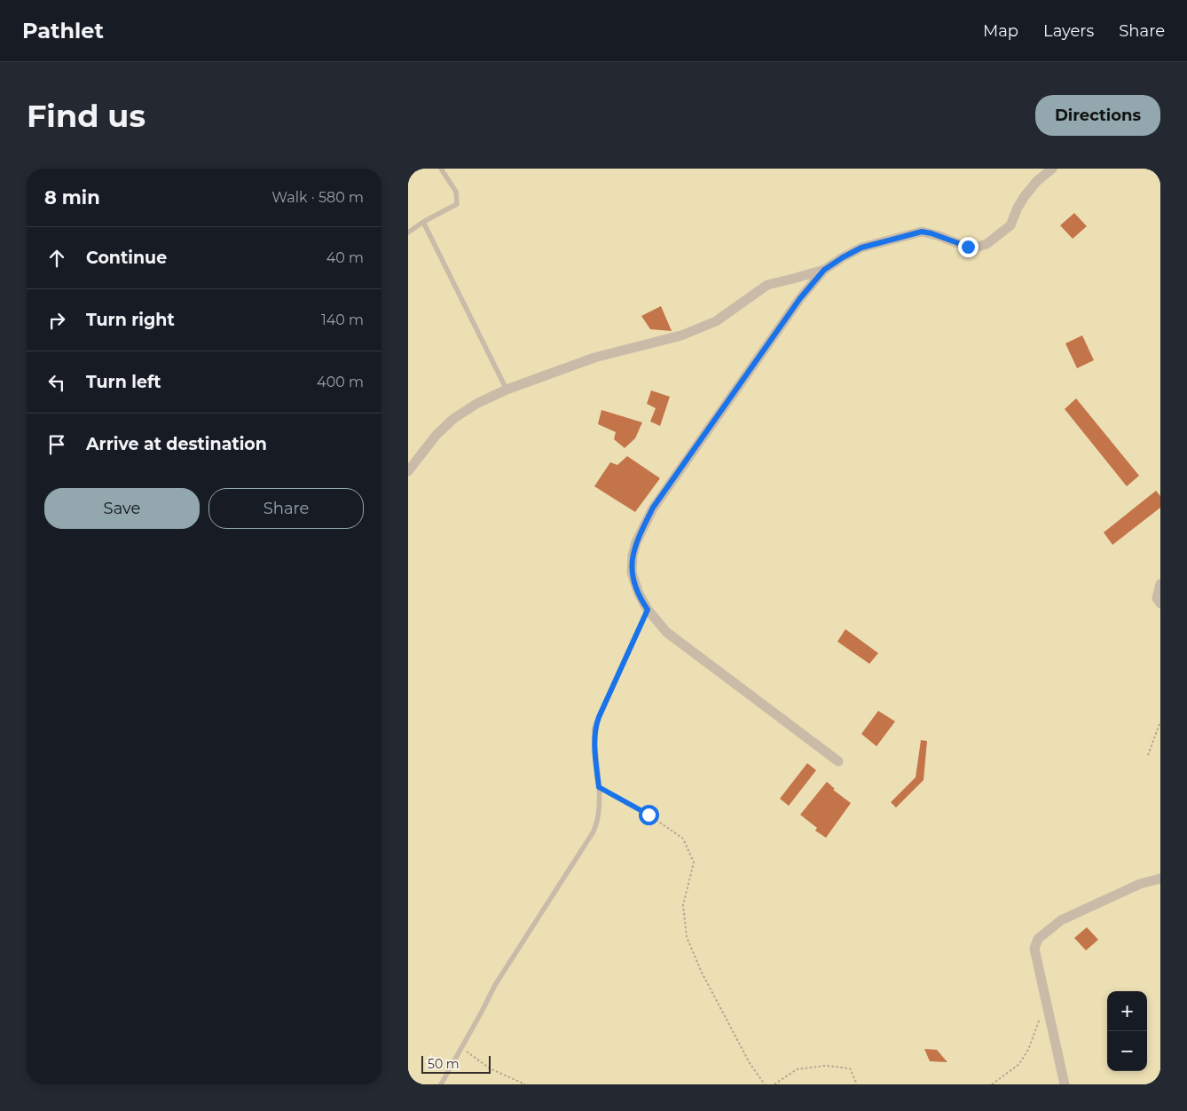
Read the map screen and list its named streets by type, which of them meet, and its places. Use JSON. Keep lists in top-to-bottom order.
{
  "scale_bar": "50 m",
  "page": {
    "header": "Pathlet",
    "nav": ["Map", "Layers", "Share"],
    "buttons": [
      "Directions",
      ["Save", "Share"]
    ],
    "title": "Find us",
    "heading": ["8 min", "Walk · 580 m"],
    "list": [
      ["Continue", "40 m"],
      ["Turn right", "140 m"],
      ["Turn left", "400 m"],
      "Arrive at destination"
    ],
    "map_buttons": ["+", "−"],
    "scale": "50 m"
  }
}
